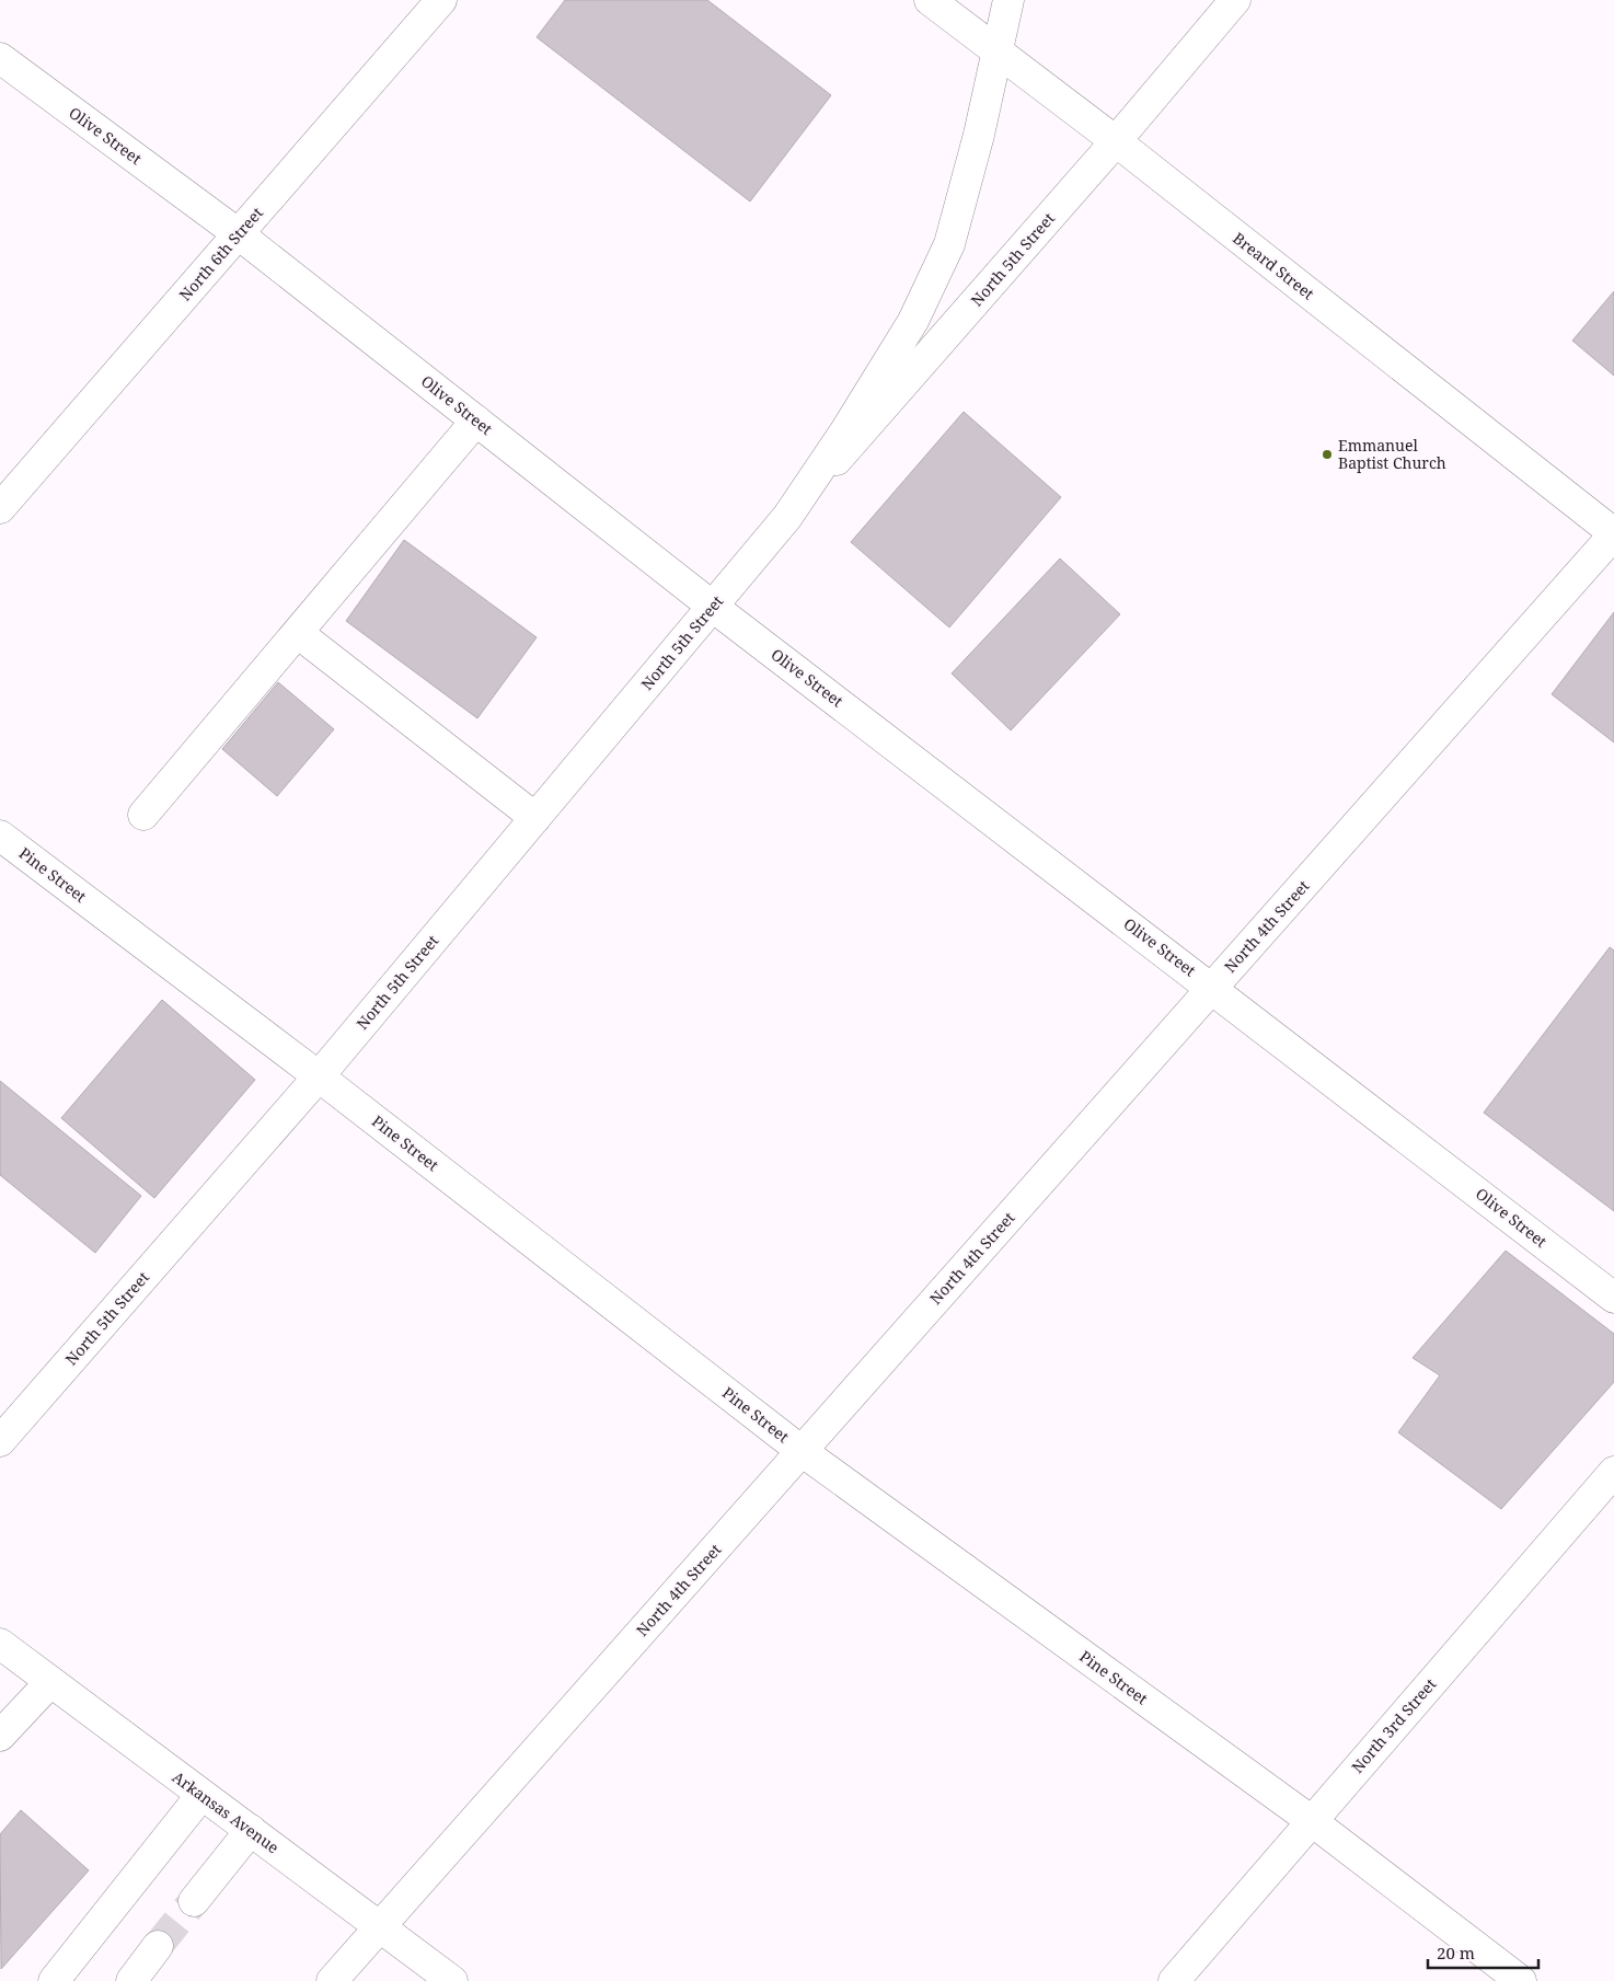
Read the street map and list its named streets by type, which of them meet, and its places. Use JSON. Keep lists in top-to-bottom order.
{
  "streets": {
    "street": [
      "Olive Street",
      "North 6th Street",
      "North 5th Street",
      "Breard Street",
      "Pine Street",
      "North 4th Street",
      "North 3rd Street",
      "Arkansas Avenue"
    ]
  },
  "crossings": [
    ["Olive Street", "North 6th Street"],
    ["Olive Street", "North 5th Street"],
    ["Olive Street", "North 4th Street"],
    ["North 5th Street", "Breard Street"],
    ["North 5th Street", "Pine Street"],
    ["Breard Street", "North 4th Street"],
    ["Pine Street", "North 4th Street"],
    ["Pine Street", "North 3rd Street"],
    ["North 4th Street", "Arkansas Avenue"]
  ],
  "places": ["Emmanuel Baptist Church"],
  "scale_bar": "20 m"
}
